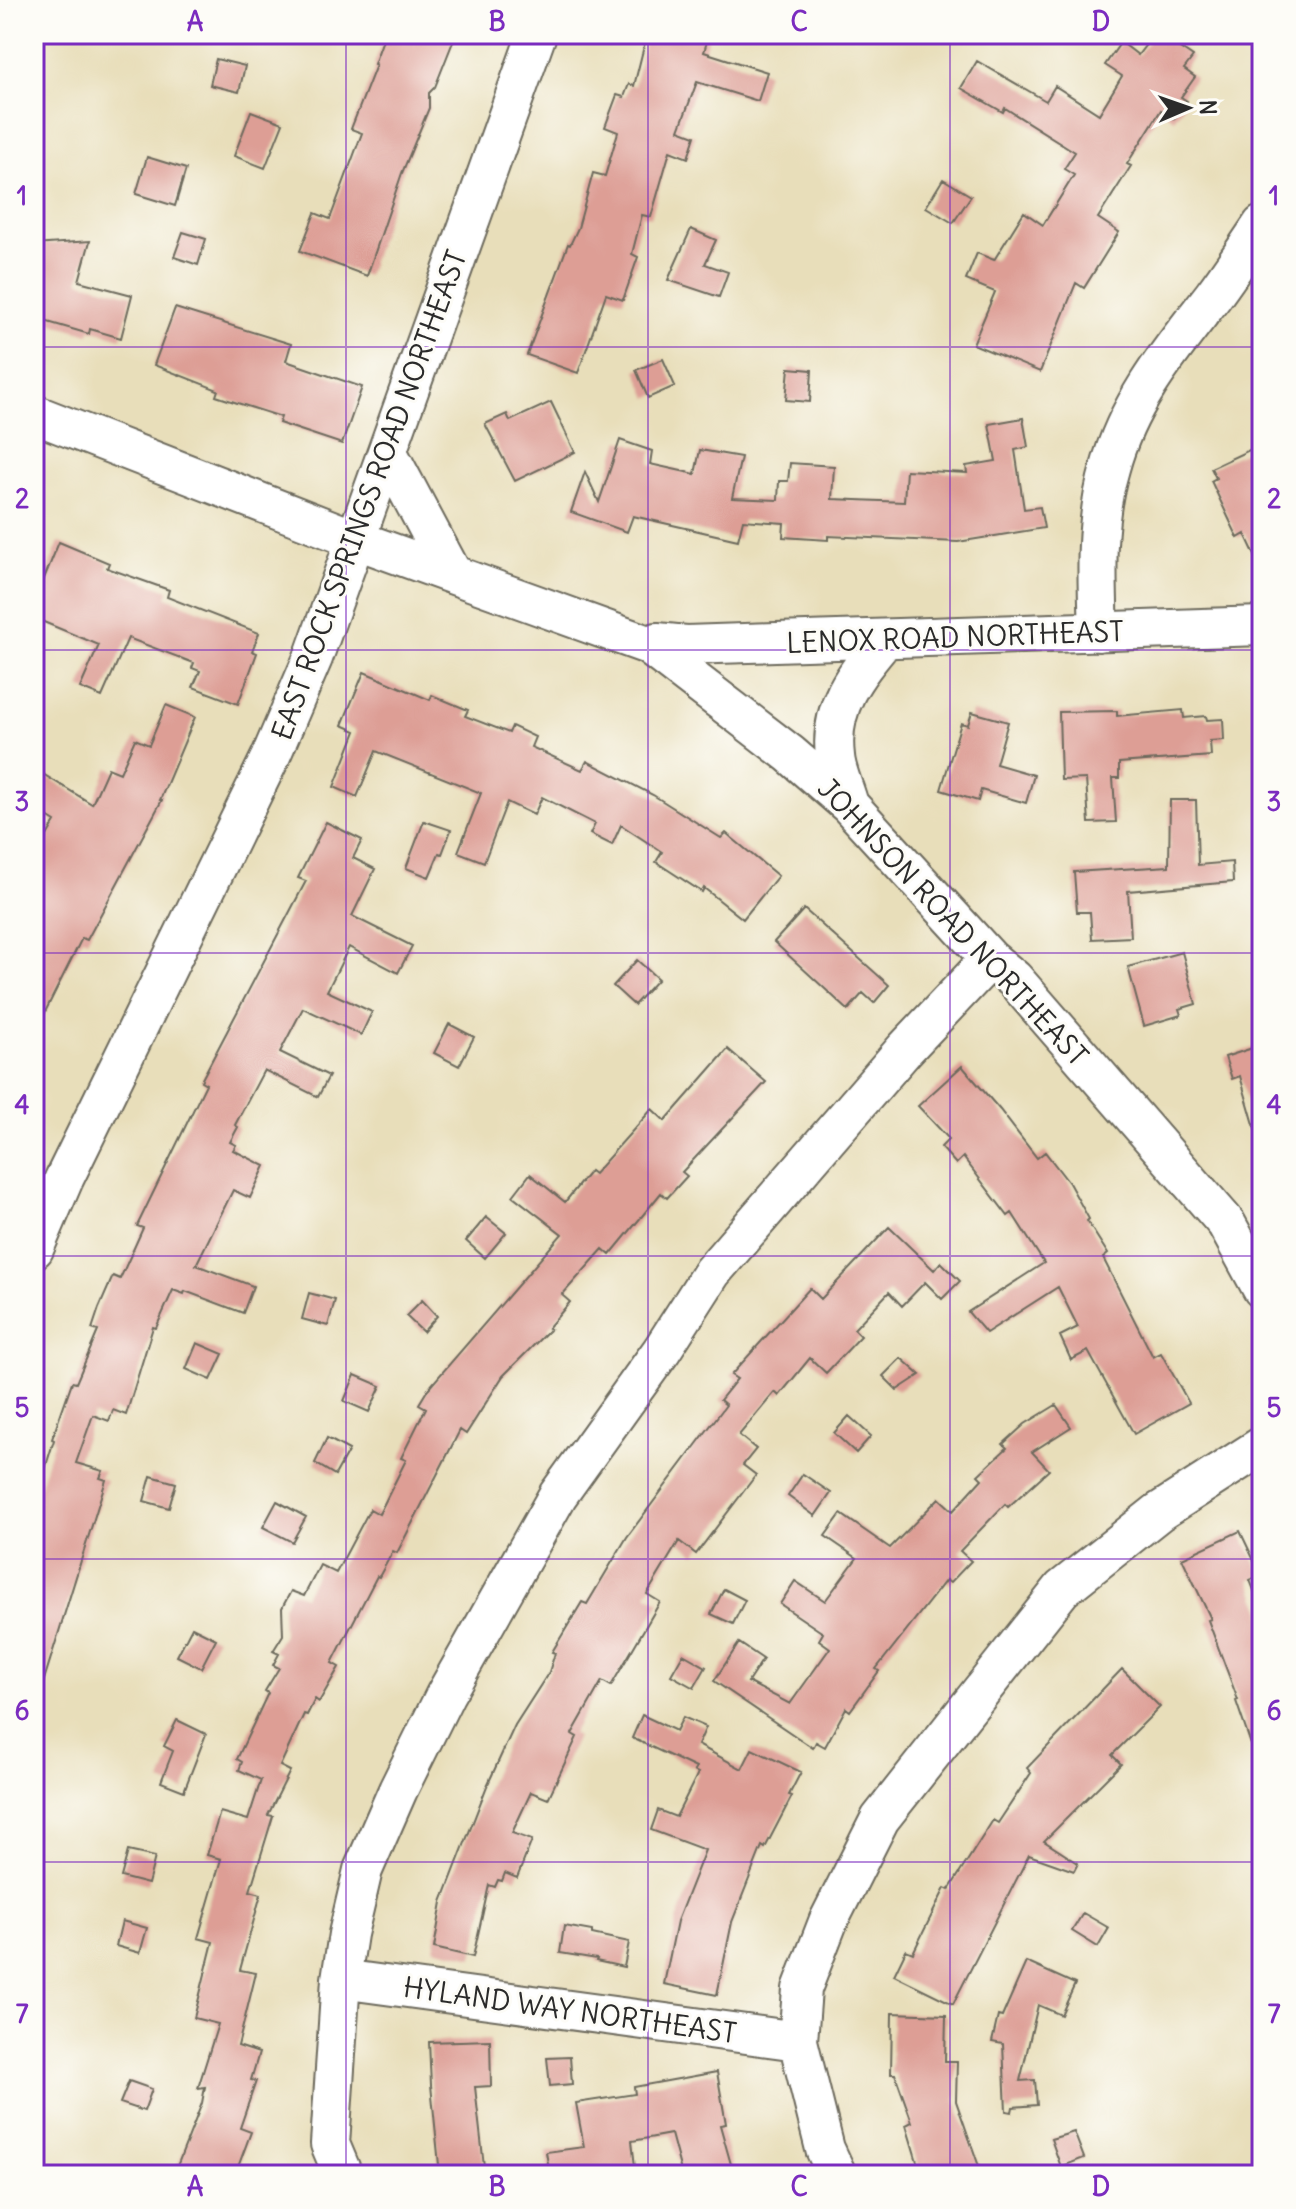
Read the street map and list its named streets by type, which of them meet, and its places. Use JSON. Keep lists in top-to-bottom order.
{
  "streets": {
    "street": [
      "EAST ROCK SPRINGS ROAD NORTHEAST",
      "LENOX ROAD NORTHEAST",
      "JOHNSON ROAD NORTHEAST",
      "HYLAND WAY NORTHEAST"
    ]
  },
  "crossings": [
    ["EAST ROCK SPRINGS ROAD NORTHEAST", "JOHNSON ROAD NORTHEAST"],
    ["LENOX ROAD NORTHEAST", "JOHNSON ROAD NORTHEAST"]
  ],
  "north": "right",
  "grid": {
    "columns": [
      "A",
      "B",
      "C",
      "D"
    ],
    "rows": [
      "1",
      "2",
      "3",
      "4",
      "5",
      "6",
      "7"
    ]
  }
}
